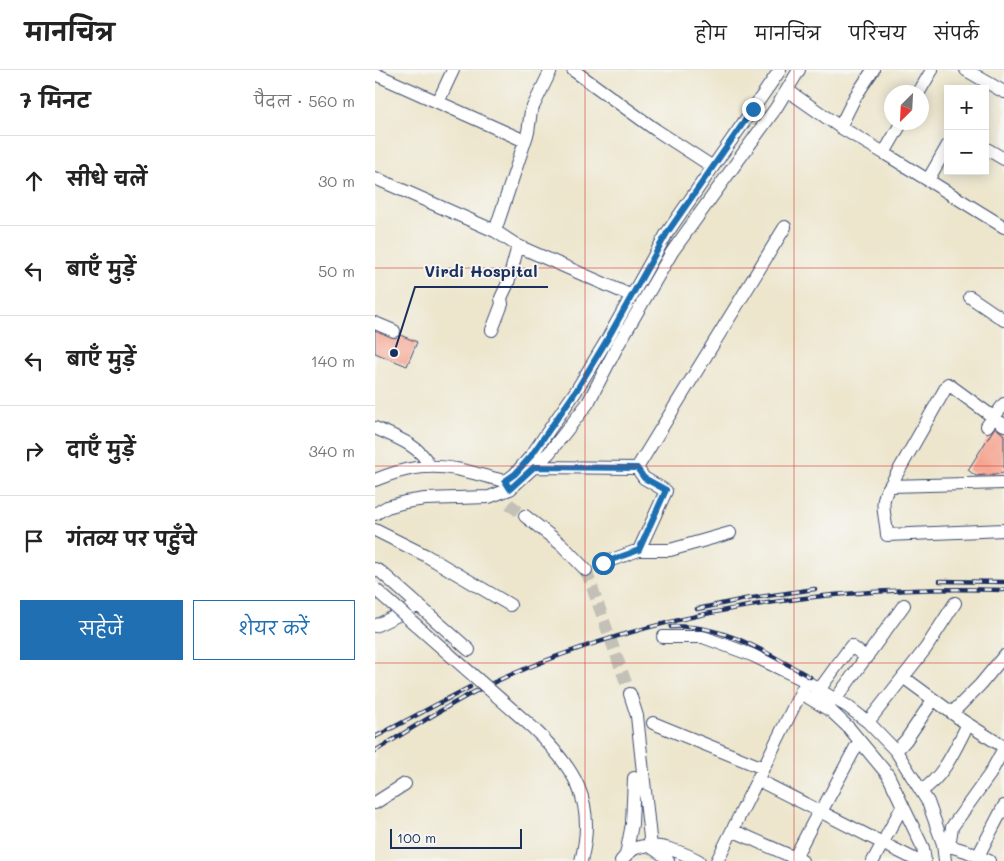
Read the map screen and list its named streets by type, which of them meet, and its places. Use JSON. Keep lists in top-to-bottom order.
{
  "places": ["Virdi Hospital"],
  "scale_bar": "100 m",
  "north": "bottom left",
  "page": {
    "header": "मानचित्र",
    "nav": [
      "होम",
      "मानचित्र",
      "परिचय",
      "संपर्क"
    ],
    "heading": ["7 मिनट", "पैदल · 560 m"],
    "map_buttons": ["+", "−"],
    "list": [
      ["सीधे चलें", "30 m"],
      ["बाएँ मुड़ें", "50 m"],
      ["बाएँ मुड़ें", "140 m"],
      ["दाएँ मुड़ें", "340 m"],
      "गंतव्य पर पहुँचे"
    ],
    "buttons": ["सहेजें", "शेयर करें"],
    "scale": "100 m"
  }
}
